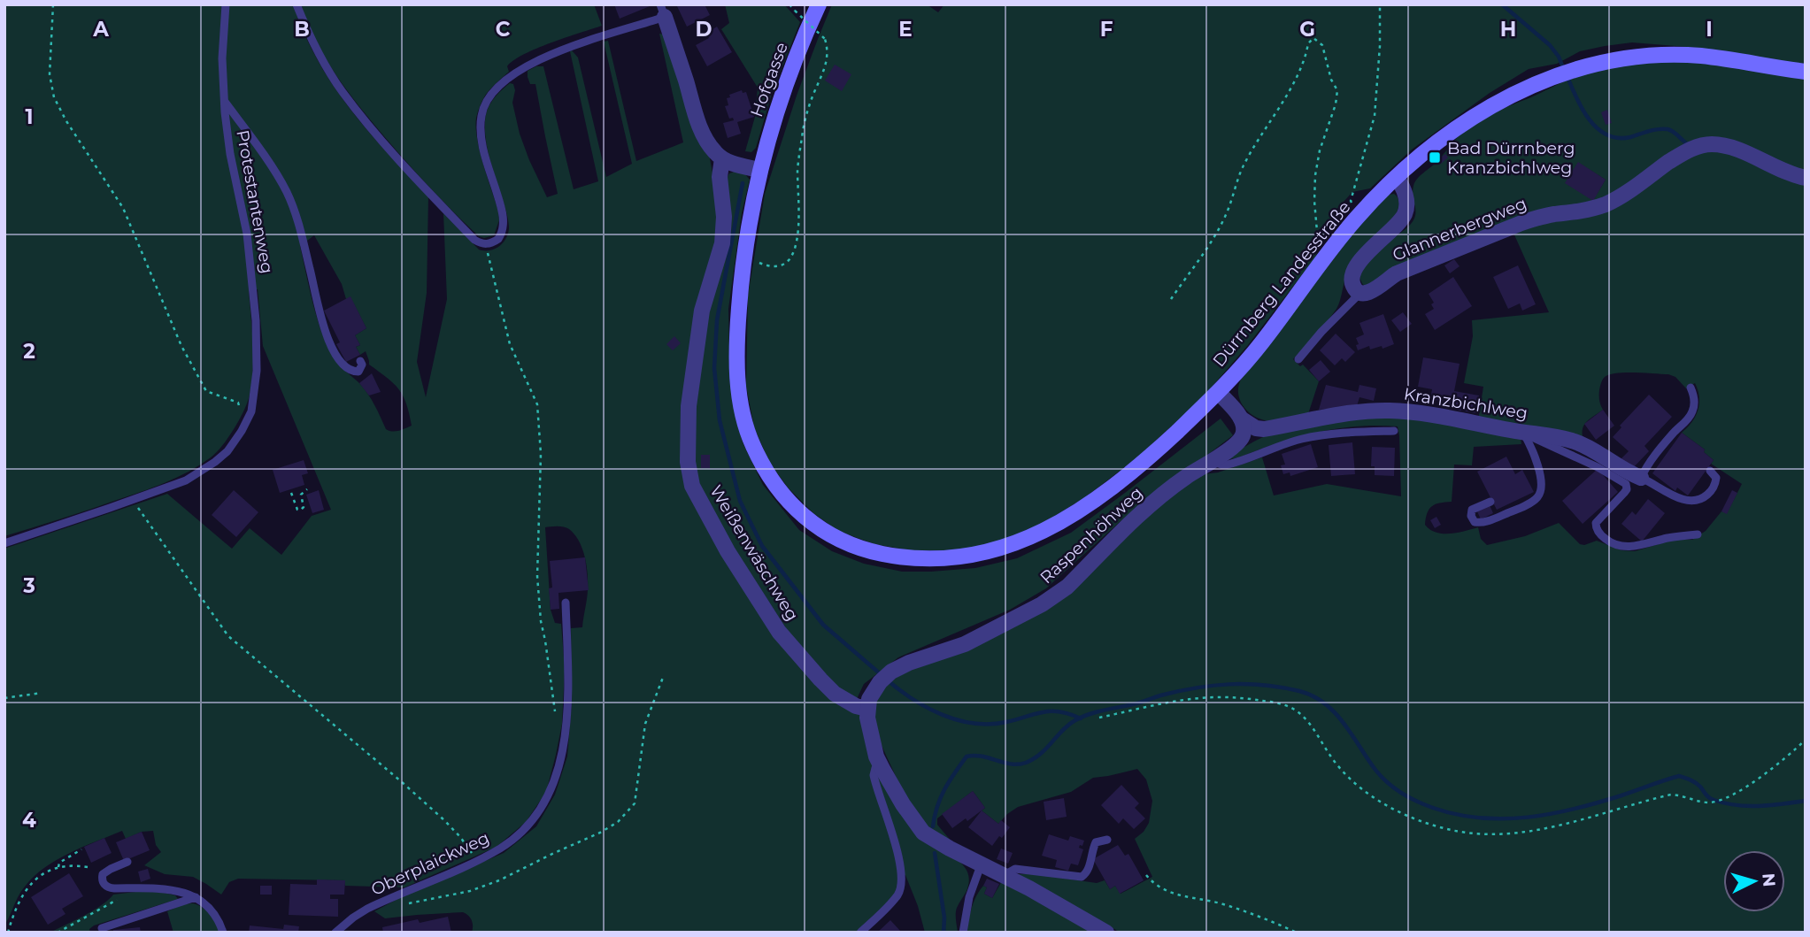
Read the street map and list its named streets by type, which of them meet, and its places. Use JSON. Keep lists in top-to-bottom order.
{
  "streets": {
    "main road": ["Hofgasse", "Dürrnberg Landesstraße"],
    "street": [
      "Glannerbergweg",
      "Kranzbichlweg",
      "Raspenhöhweg",
      "Weißenwäschweg"
    ],
    "lane": ["Protestantenweg", "Oberplaickweg"]
  },
  "crossings": [
    ["Hofgasse", "Dürrnberg Landesstraße"],
    ["Glannerbergweg", "Dürrnberg Landesstraße"],
    ["Kranzbichlweg", "Raspenhöhweg"],
    ["Raspenhöhweg", "Weißenwäschweg"]
  ],
  "places": {
    "transit": ["Bad Dürrnberg Kranzbichlweg"]
  },
  "north": "right",
  "grid": {
    "columns": [
      "A",
      "B",
      "C",
      "D",
      "E",
      "F",
      "G",
      "H",
      "I"
    ],
    "rows": [
      "1",
      "2",
      "3",
      "4"
    ]
  }
}
